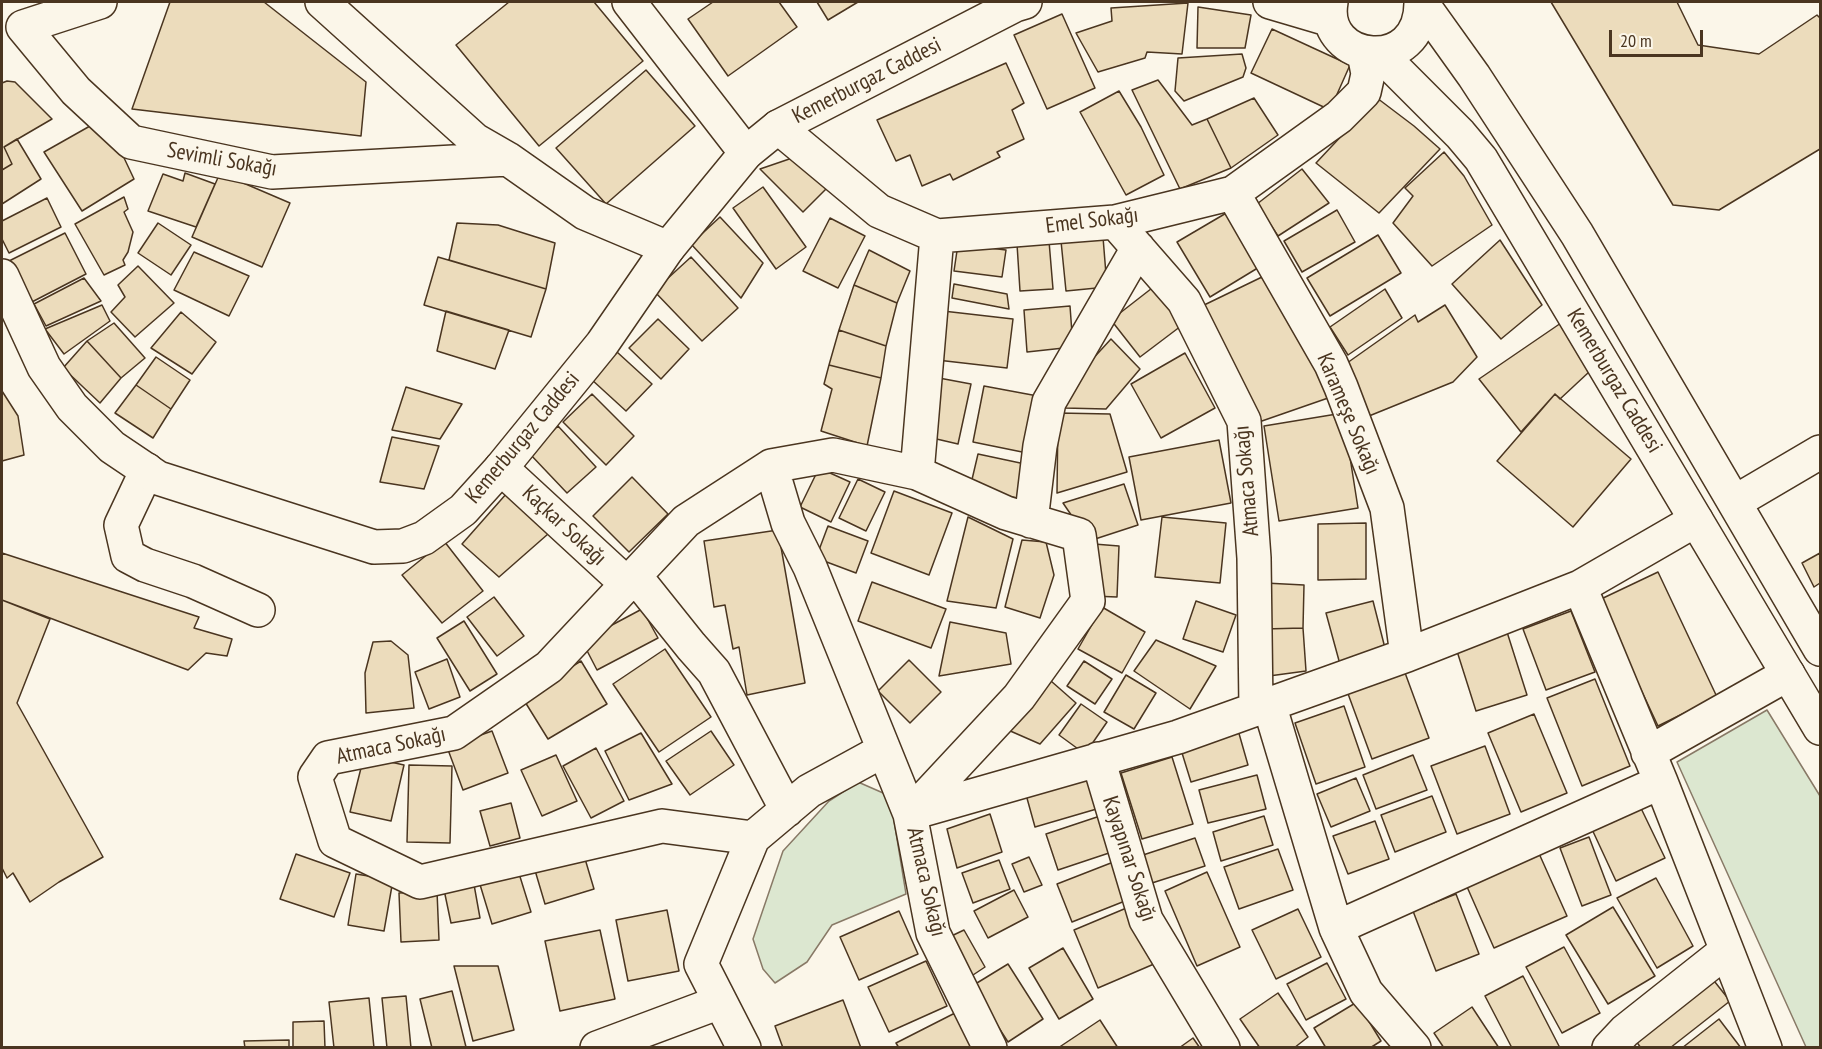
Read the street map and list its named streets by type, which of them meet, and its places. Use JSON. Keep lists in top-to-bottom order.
{
  "streets": {
    "street": [
      "Kemerburgaz Caddesi",
      "Sevimli Sokağı",
      "Emel Sokağı",
      "Karameşe Sokağı",
      "Atmaca Sokağı",
      "Kaçkar Sokağı",
      "Kayapınar Sokağı"
    ]
  },
  "crossings": [
    ["Kemerburgaz Caddesi", "Emel Sokağı"],
    ["Kemerburgaz Caddesi", "Kaçkar Sokağı"],
    ["Emel Sokağı", "Karameşe Sokağı"],
    ["Emel Sokağı", "Atmaca Sokağı"],
    ["Atmaca Sokağı", "Kaçkar Sokağı"]
  ],
  "scale_bar": "20 m"
}
